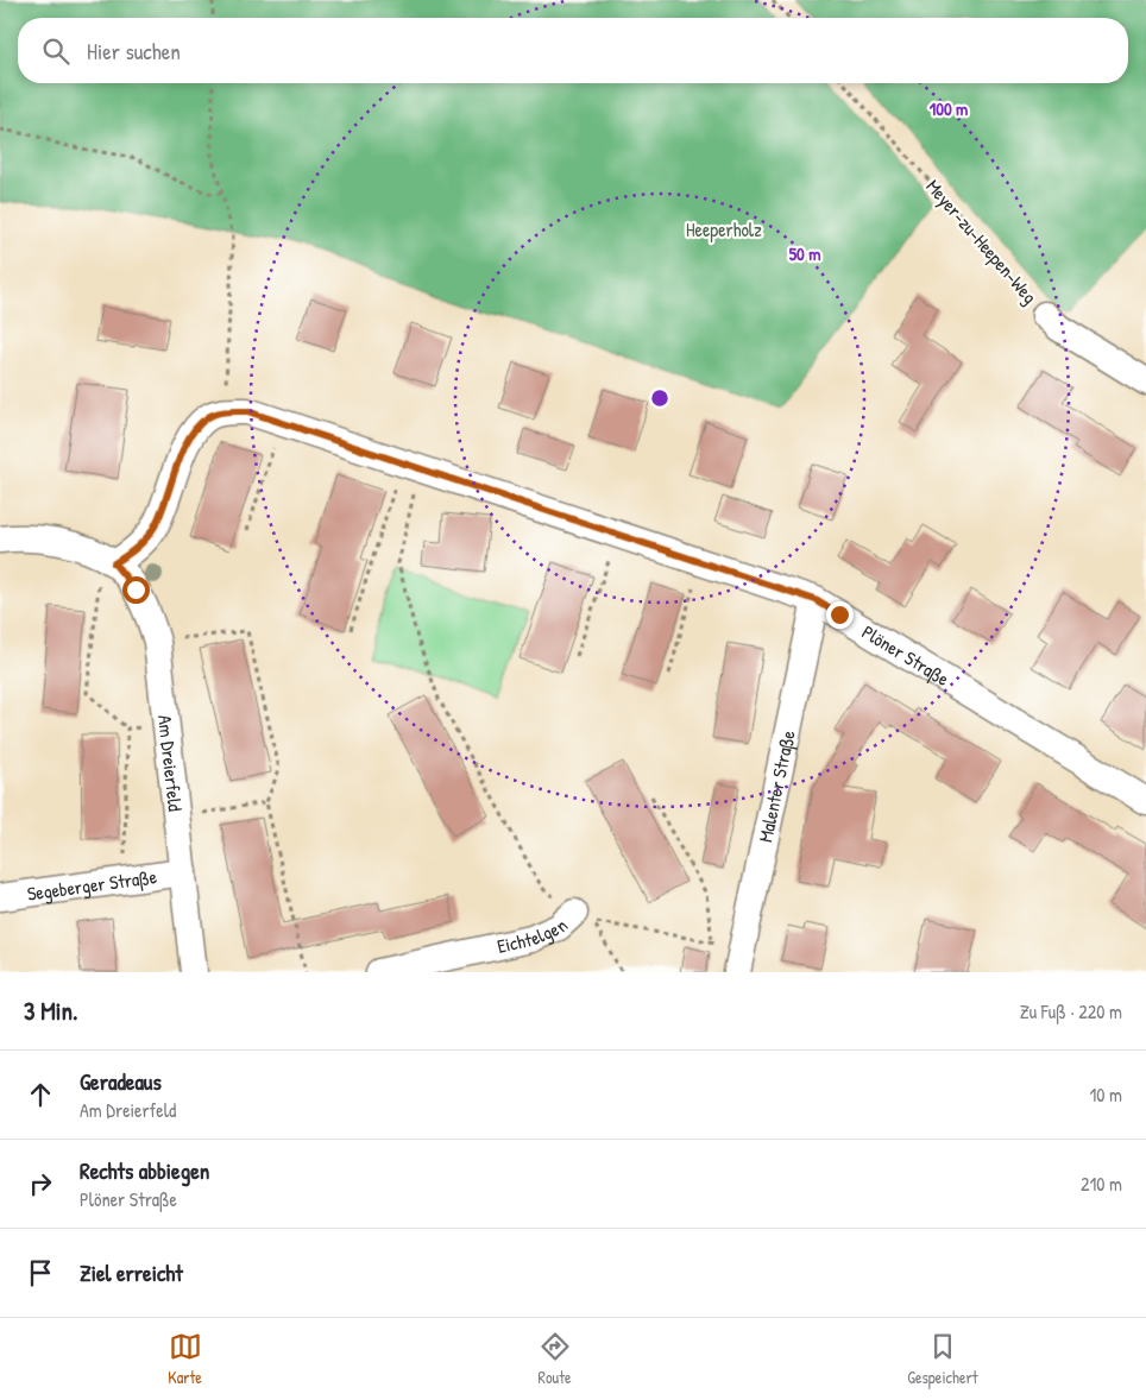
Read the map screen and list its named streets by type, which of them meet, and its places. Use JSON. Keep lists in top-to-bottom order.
{
  "streets": {
    "street": [
      "Meyer-zu-Heepen-Weg",
      "Plöner Straße",
      "Am Dreierfeld",
      "Malenter Straße",
      "Segeberger Straße",
      "Eichtelgen"
    ]
  },
  "crossings": [
    ["Plöner Straße", "Malenter Straße"],
    ["Am Dreierfeld", "Segeberger Straße"]
  ],
  "parks": ["Heeperholz"],
  "page": {
    "search": "Hier suchen",
    "heading": ["3 Min.", "Zu Fuß · 220 m"],
    "list": [
      ["Geradeaus", "Am Dreierfeld", "10 m"],
      ["Rechts abbiegen", "Plöner Straße", "210 m"],
      "Ziel erreicht"
    ],
    "nav": ["Karte", "Route", "Gespeichert"]
  },
  "rings": ["100 m", "50 m"]
}
